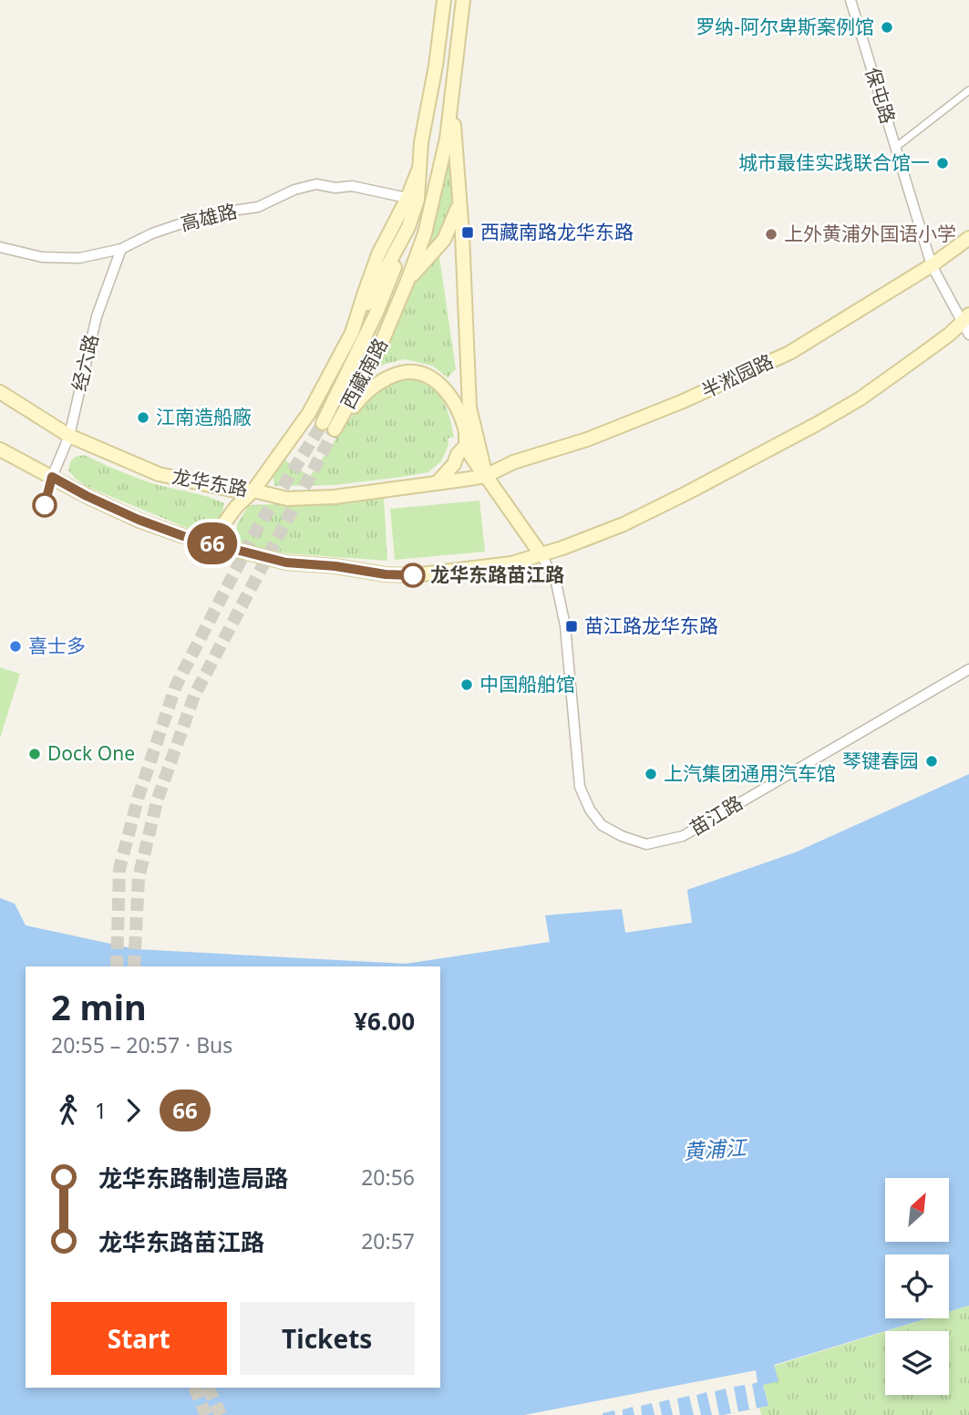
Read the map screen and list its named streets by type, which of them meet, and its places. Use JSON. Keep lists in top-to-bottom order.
{
  "streets": {
    "main road": ["西藏南路", "半淞园路", "龙华东路"],
    "street": [
      "保屯路",
      "高雄路",
      "经六路",
      "苗江路"
    ]
  },
  "crossings": [
    ["保屯路", "半淞园路"],
    ["高雄路", "经六路"],
    ["高雄路", "西藏南路"],
    ["经六路", "龙华东路"],
    ["西藏南路", "半淞园路"],
    ["西藏南路", "龙华东路"],
    ["西藏南路", "苗江路"],
    ["半淞园路", "龙华东路"]
  ],
  "water": ["黄浦江"],
  "places": {
    "other": [
      "罗纳-阿尔卑斯案例馆",
      "城市最佳实践联合馆一",
      "上外黄浦外国语小学",
      "江南造船廠",
      "龙华东路苗江路",
      "喜士多",
      "中国船舶馆",
      "Dock One",
      "琴键春园",
      "上汽集团通用汽车馆"
    ],
    "transit": ["西藏南路龙华东路", "苗江路龙华东路"]
  },
  "lines": ["bus line 66"],
  "north": "top right",
  "page": {
    "on_map": "66",
    "heading": ["2 min", "20:55 – 20:57 · Bus", "¥6.00"],
    "legs": ["1", "66"],
    "list": [
      {
        "name": "龙华东路制造局路",
        "value": "20:56"
      },
      {
        "name": "龙华东路苗江路",
        "value": "20:57"
      }
    ],
    "buttons": ["Start", "Tickets"]
  }
}
